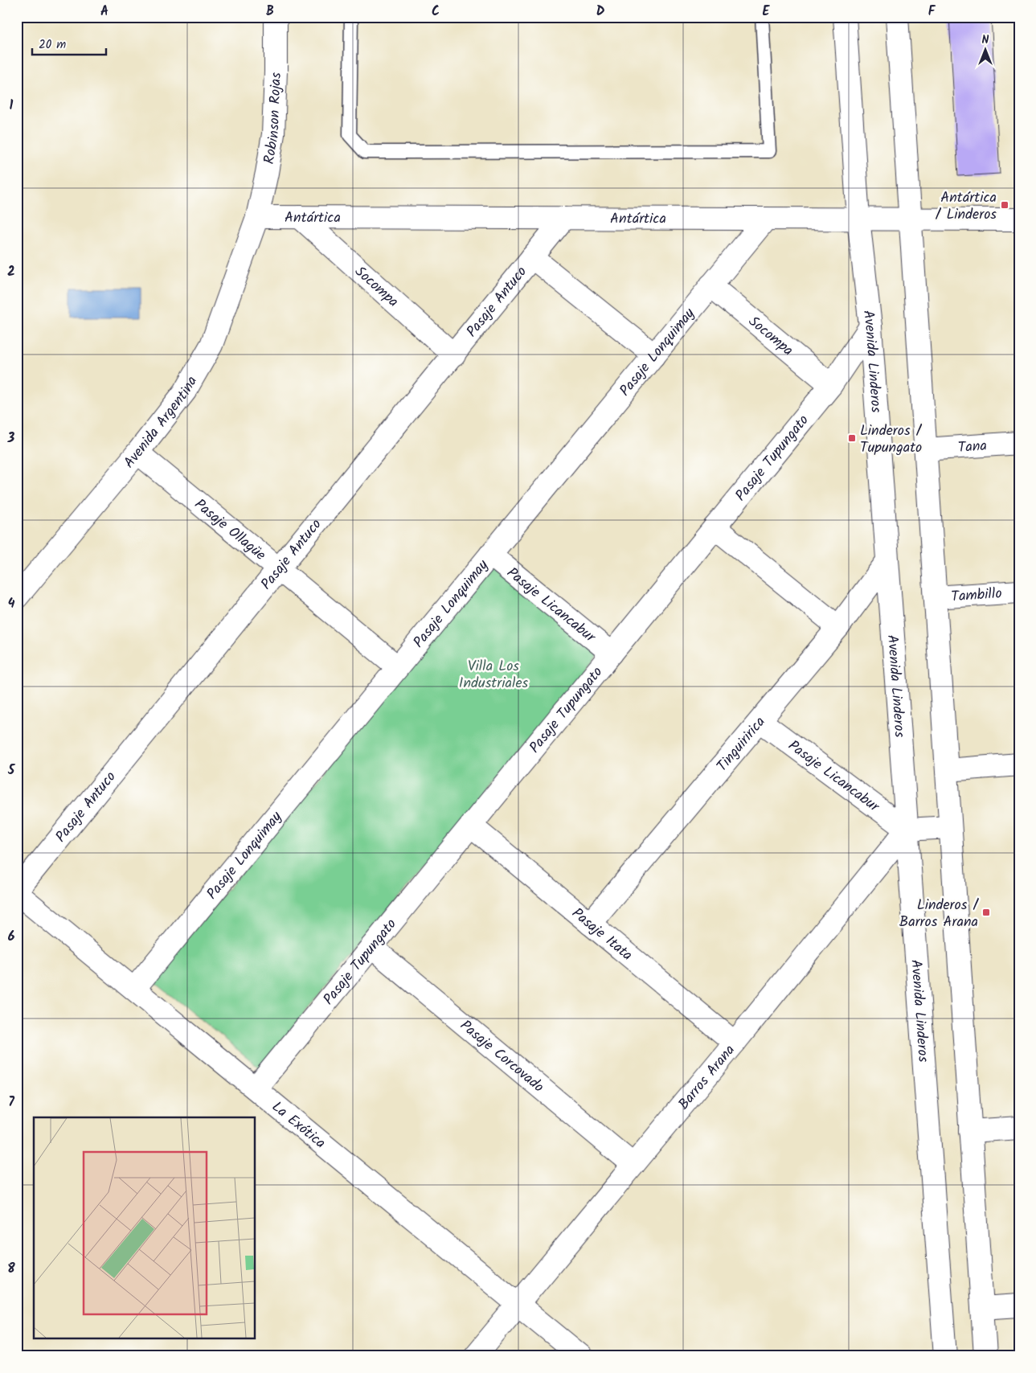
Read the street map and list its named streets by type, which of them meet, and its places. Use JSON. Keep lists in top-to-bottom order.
{
  "streets": {
    "street": [
      "Robinson Rojas",
      "Antártica",
      "Socompa",
      "Pasaje Antuco",
      "Pasaje Lonquimay",
      "Avenida Linderos",
      "Avenida Argentina",
      "Tana",
      "Pasaje Tupungato",
      "Pasaje Ollagüe",
      "Tambillo",
      "Pasaje Licancabur",
      "Tinguiririca",
      "Pasaje Itata",
      "Pasaje Corcovado",
      "Barros Arana",
      "La Exótica"
    ]
  },
  "crossings": [
    ["Robinson Rojas", "Antártica"],
    ["Robinson Rojas", "Avenida Argentina"],
    ["Antártica", "Socompa"],
    ["Antártica", "Pasaje Antuco"],
    ["Antártica", "Pasaje Lonquimay"],
    ["Antártica", "Avenida Linderos"],
    ["Antártica", "Avenida Argentina"],
    ["Socompa", "Pasaje Antuco"],
    ["Socompa", "Pasaje Lonquimay"],
    ["Socompa", "Pasaje Tupungato"],
    ["Pasaje Antuco", "Pasaje Ollagüe"],
    ["Pasaje Antuco", "La Exótica"],
    ["Pasaje Lonquimay", "Pasaje Ollagüe"],
    ["Pasaje Lonquimay", "Pasaje Licancabur"],
    ["Pasaje Lonquimay", "La Exótica"],
    ["Avenida Linderos", "Pasaje Tupungato"],
    ["Avenida Linderos", "Pasaje Licancabur"],
    ["Avenida Linderos", "Tinguiririca"],
    ["Avenida Linderos", "Barros Arana"],
    ["Avenida Argentina", "Pasaje Ollagüe"],
    ["Pasaje Tupungato", "Pasaje Licancabur"],
    ["Pasaje Tupungato", "Pasaje Itata"],
    ["Pasaje Tupungato", "Pasaje Corcovado"],
    ["Pasaje Tupungato", "La Exótica"],
    ["Pasaje Licancabur", "Tinguiririca"],
    ["Pasaje Licancabur", "Barros Arana"],
    ["Tinguiririca", "Pasaje Itata"],
    ["Pasaje Itata", "Barros Arana"],
    ["Pasaje Corcovado", "Barros Arana"],
    ["Barros Arana", "La Exótica"]
  ],
  "parks": ["Villa Los Industriales"],
  "places": {
    "transit": ["Antártica / Linderos", "Linderos / Tupungato", "Linderos / Barros Arana"]
  },
  "scale_bar": "20 m",
  "north": "top",
  "grid": {
    "columns": [
      "A",
      "B",
      "C",
      "D",
      "E",
      "F"
    ],
    "rows": [
      "1",
      "2",
      "3",
      "4",
      "5",
      "6",
      "7",
      "8"
    ]
  }
}
